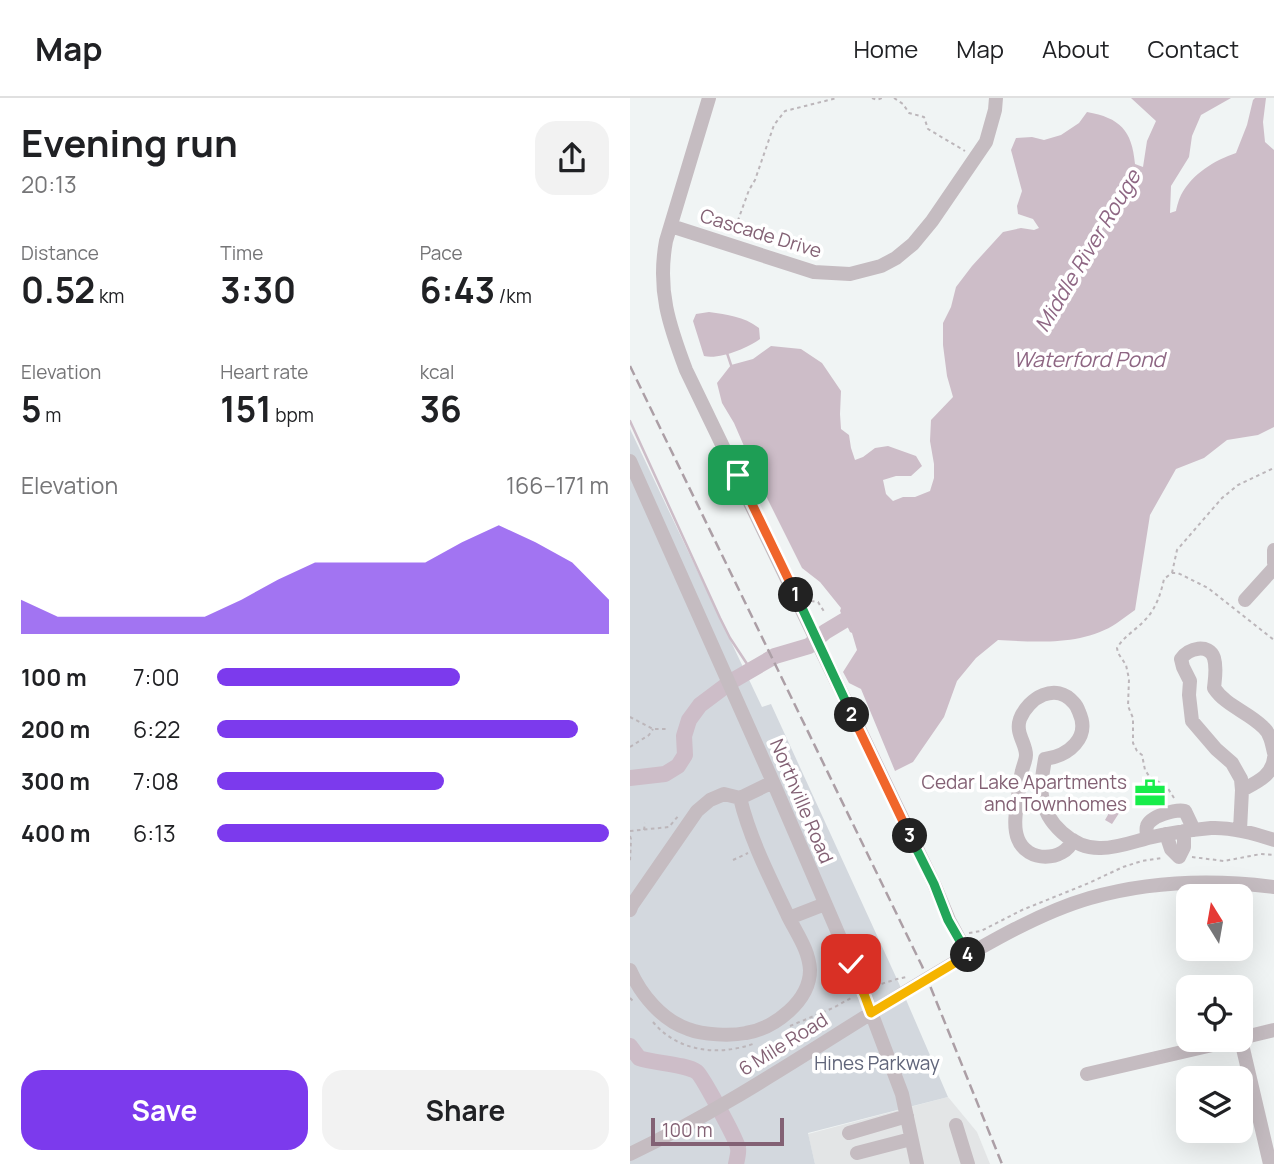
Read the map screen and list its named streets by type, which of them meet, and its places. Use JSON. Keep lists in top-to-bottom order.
{
  "streets": {
    "street": ["Cascade Drive", "Northville Road", "6 Mile Road"]
  },
  "crossings": [
    ["Cascade Drive", "6 Mile Road"],
    ["Northville Road", "6 Mile Road"]
  ],
  "water": ["Middle River Rouge", "Waterford Pond"],
  "parks": ["Hines Parkway"],
  "places": {
    "office": ["Cedar Lake Apartments and Townhomes"]
  },
  "scale_bar": "100 m",
  "north": "top",
  "page": {
    "header": "Map",
    "nav": [
      "Home",
      "Map",
      "About",
      "Contact"
    ],
    "heading": ["Evening run", "20:13"],
    "stats": [
      ["Distance", "0.52 km"],
      ["Time", "3:30"],
      ["Pace", "6:43 /km"],
      ["Elevation", "5 m"],
      ["Heart rate", "151 bpm"],
      ["kcal", "36"]
    ],
    "chart": ["Elevation", "166–171 m"],
    "pins": [
      "1",
      "2",
      "3",
      "4"
    ],
    "list": [
      {
        "name": "100 m",
        "note": "7:00"
      },
      {
        "name": "200 m",
        "note": "6:22"
      },
      {
        "name": "300 m",
        "note": "7:08"
      },
      {
        "name": "400 m",
        "note": "6:13"
      }
    ],
    "buttons": ["Save", "Share"],
    "scale": "100 m"
  }
}
